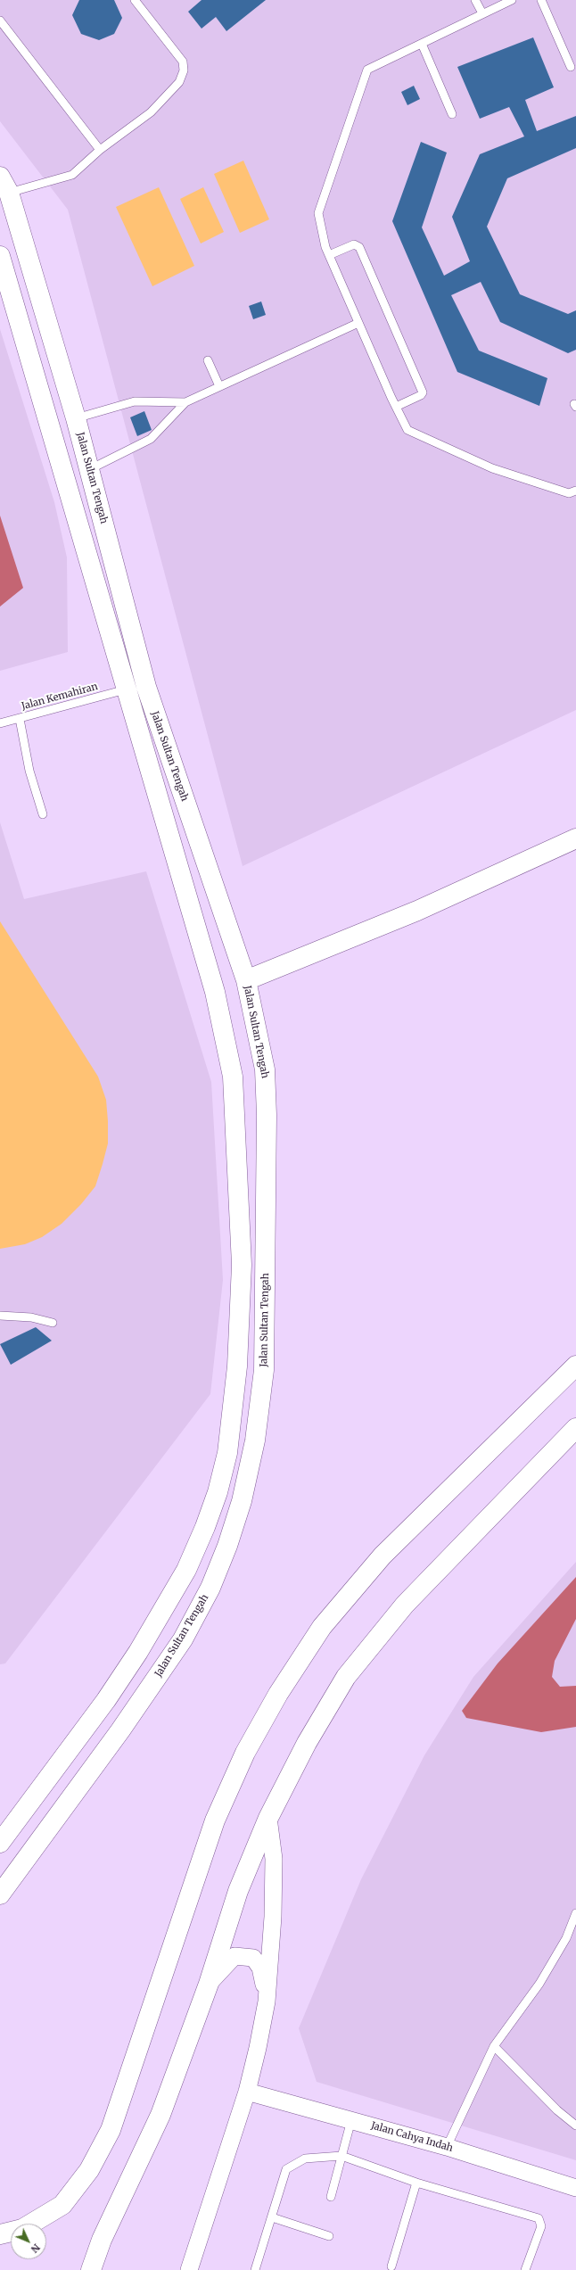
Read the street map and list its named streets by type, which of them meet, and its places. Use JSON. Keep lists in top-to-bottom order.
{
  "streets": {
    "main road": ["Jalan Sultan Tengah"],
    "street": ["Jalan Cahya Indah"],
    "lane": ["Jalan Kemahiran"]
  },
  "north": "bottom right"
}
